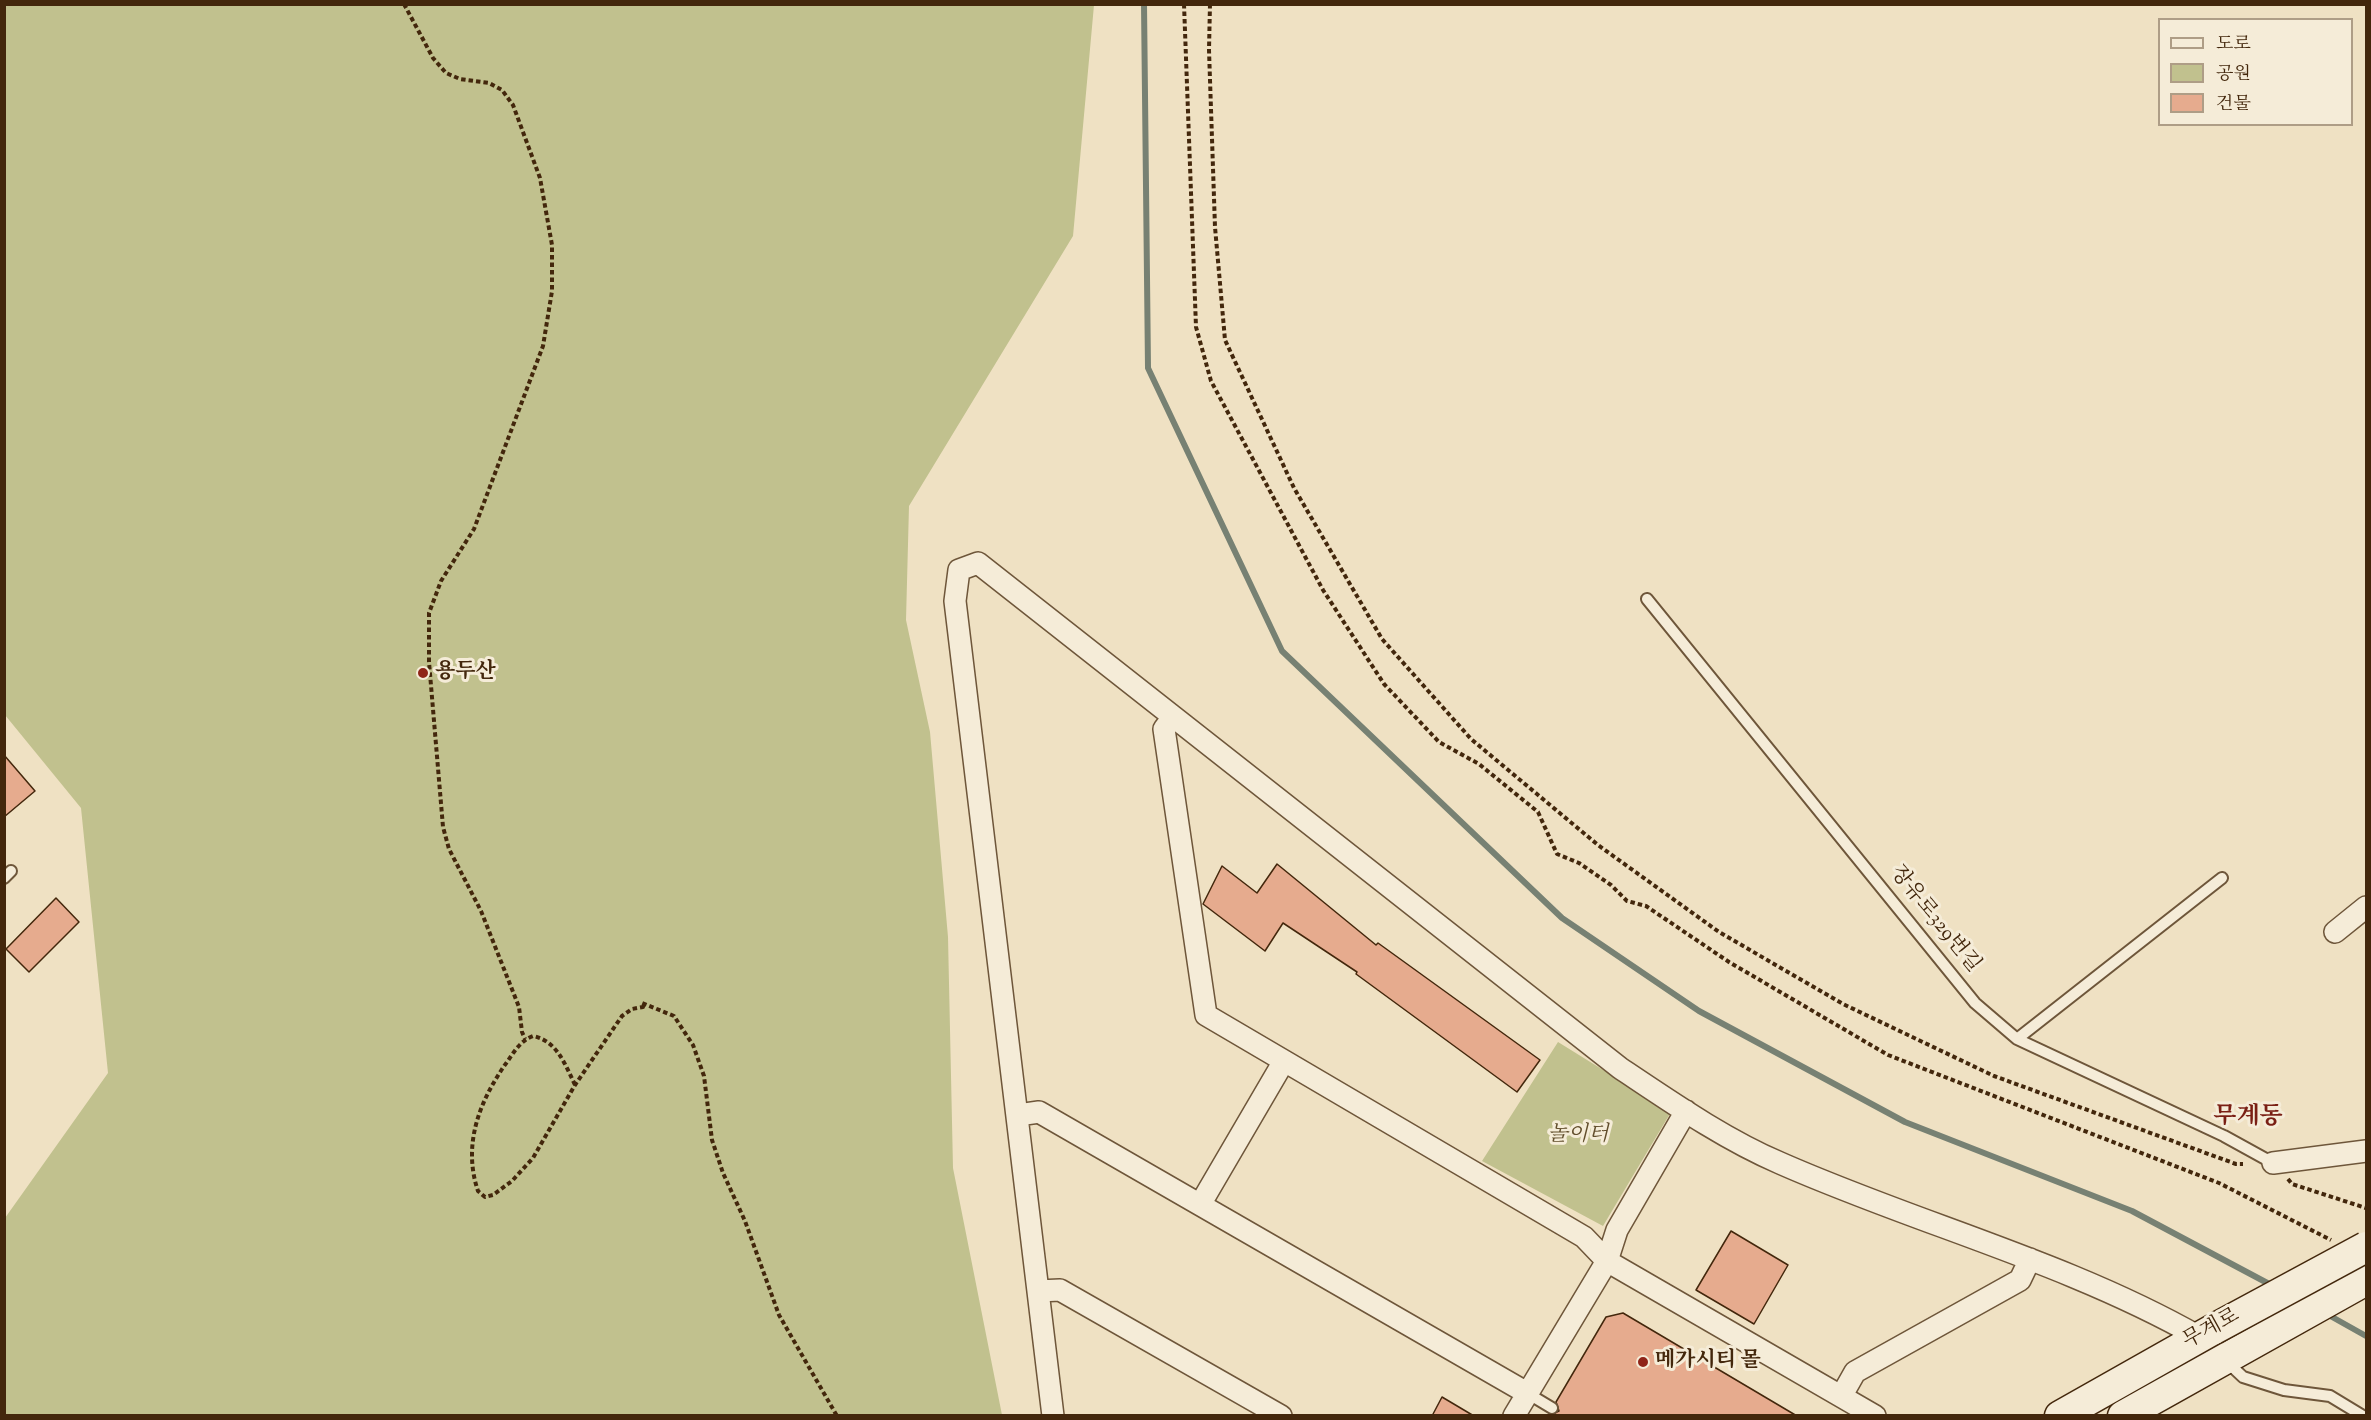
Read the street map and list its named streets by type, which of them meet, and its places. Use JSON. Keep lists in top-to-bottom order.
{
  "streets": {
    "main road": ["무계로"],
    "lane": ["장유로329번길"]
  },
  "districts": ["무계동"],
  "parks": ["놀이터"],
  "places": ["용두산", "메가시티 몰"],
  "legend": ["도로", "공원", "건물"]
}
